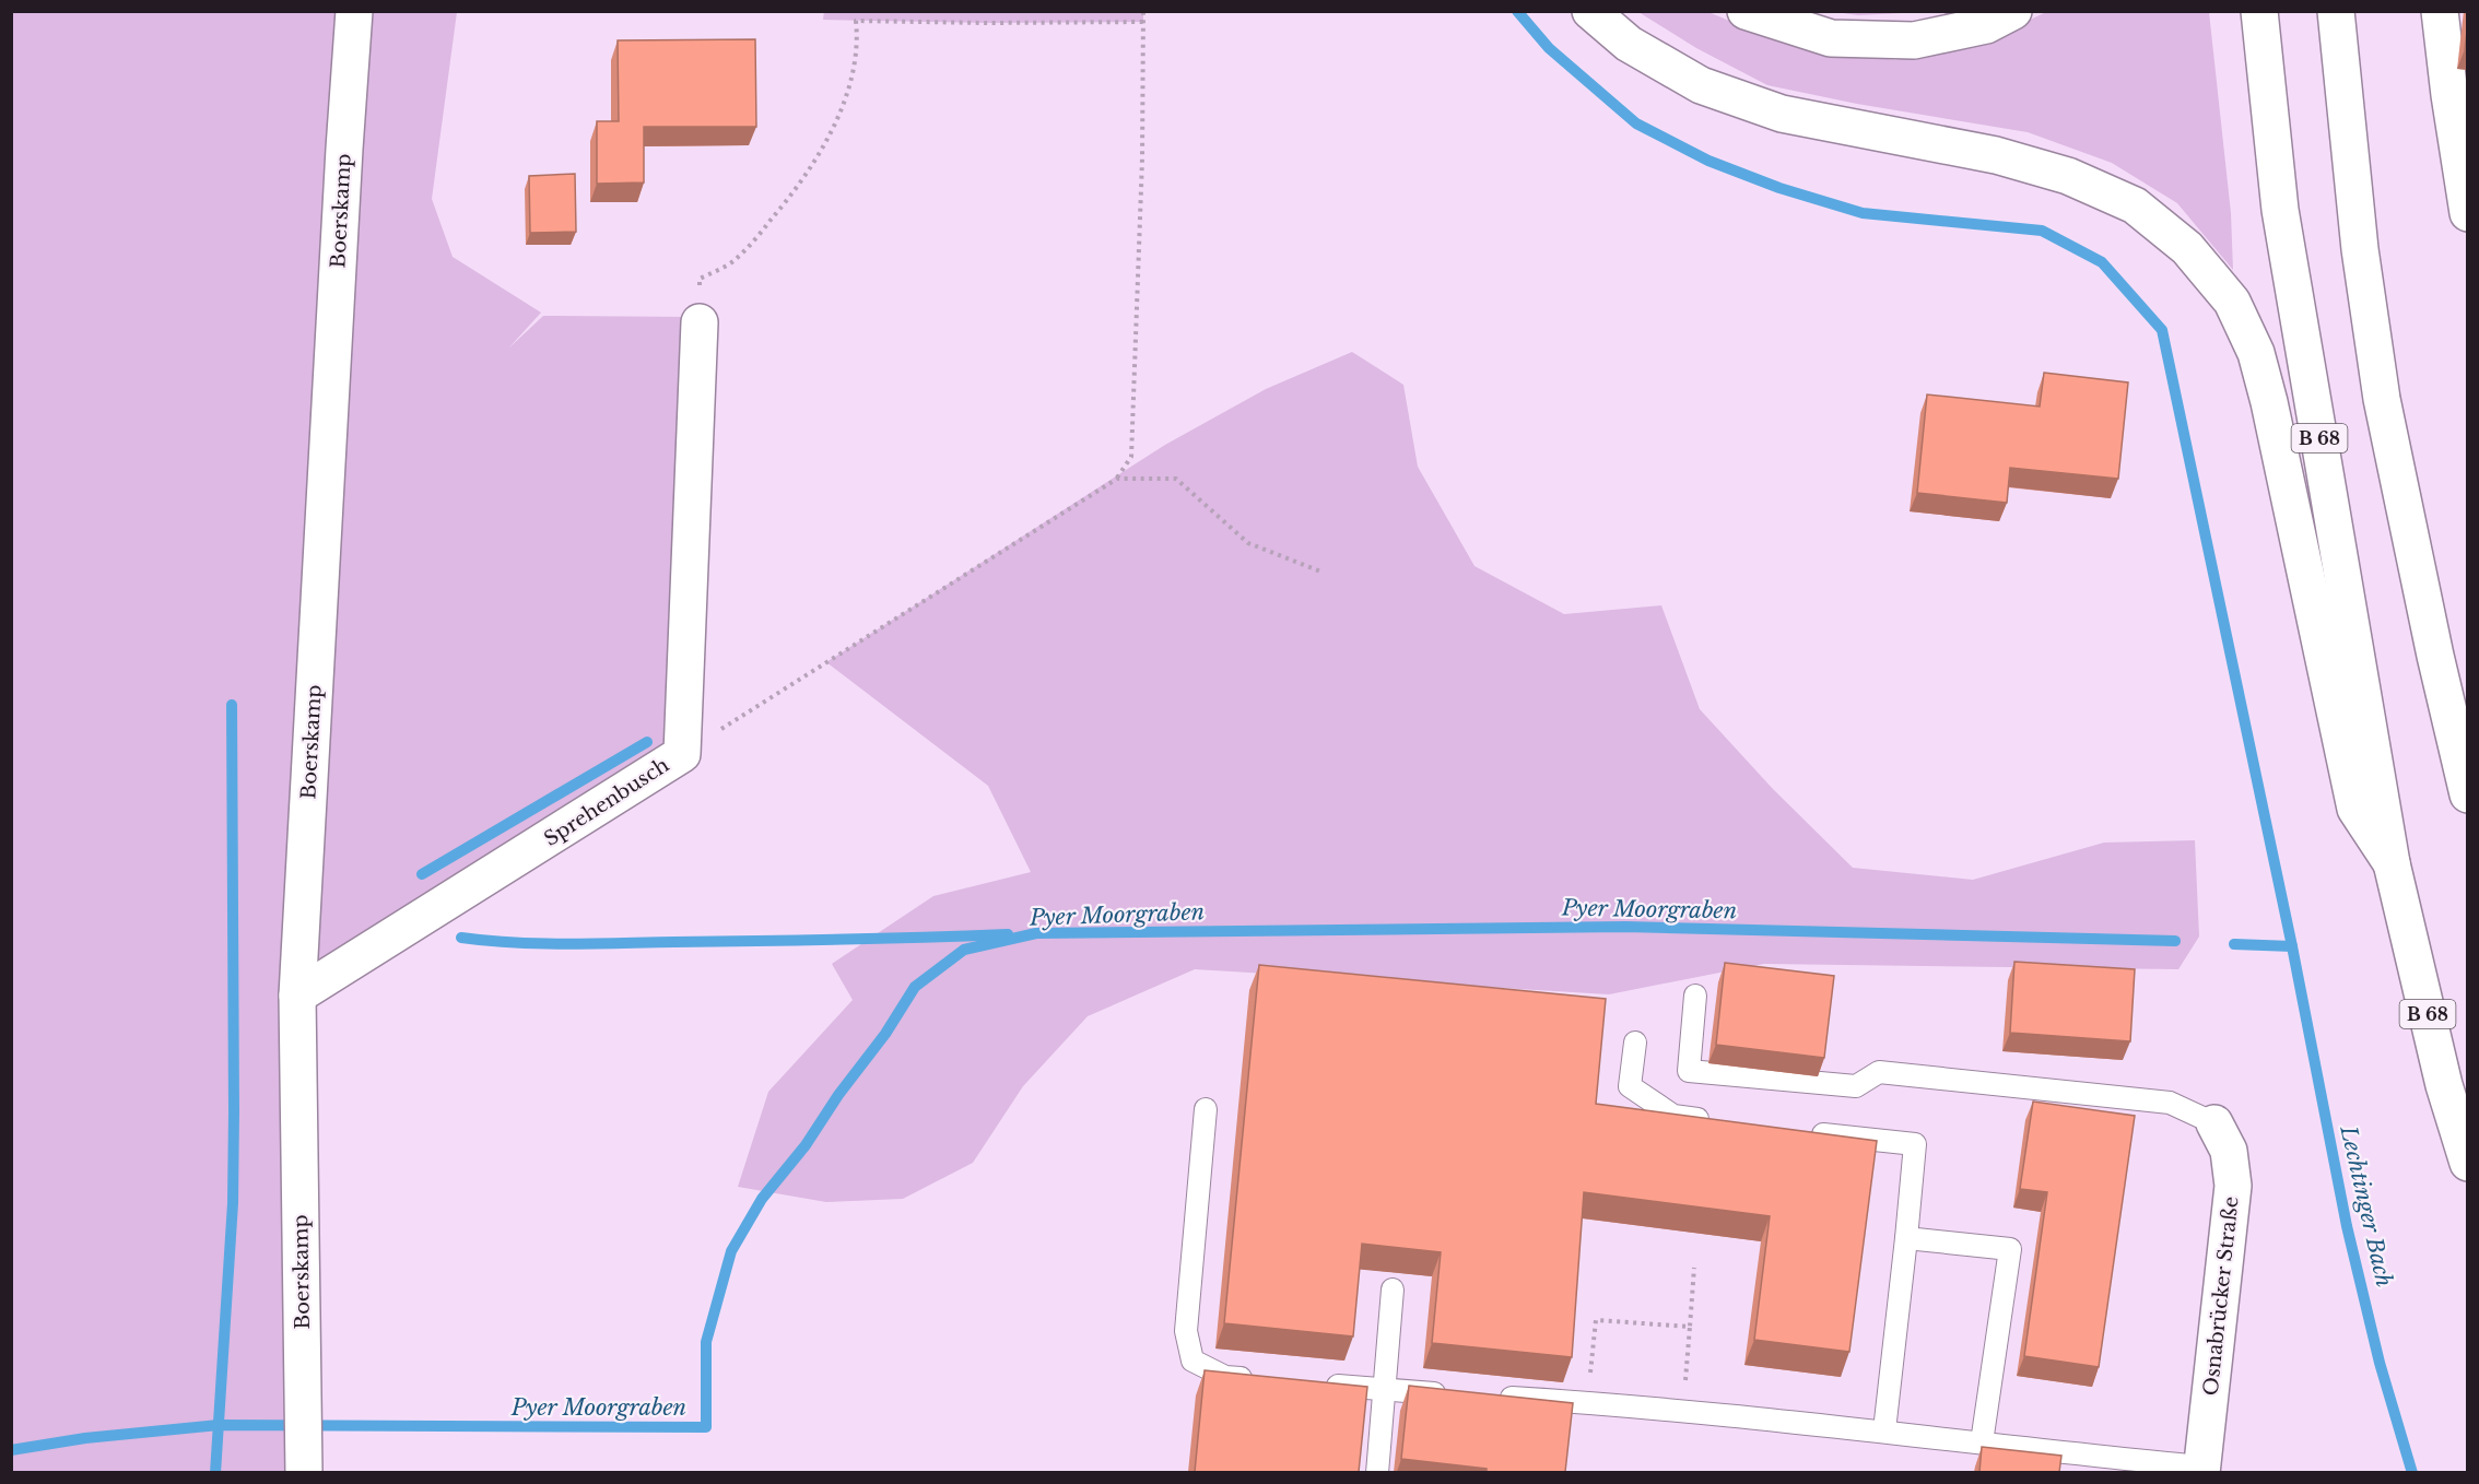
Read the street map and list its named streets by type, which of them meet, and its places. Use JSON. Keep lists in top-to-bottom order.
{
  "streets": {
    "main road": [
      "Boerskamp",
      "B 68",
      "Sprehenbusch",
      "Osnabrücker Straße"
    ]
  },
  "crossings": [
    ["Boerskamp", "Sprehenbusch"]
  ],
  "water": ["Pyer Moorgraben", "Lechtinger Bach"]
}
